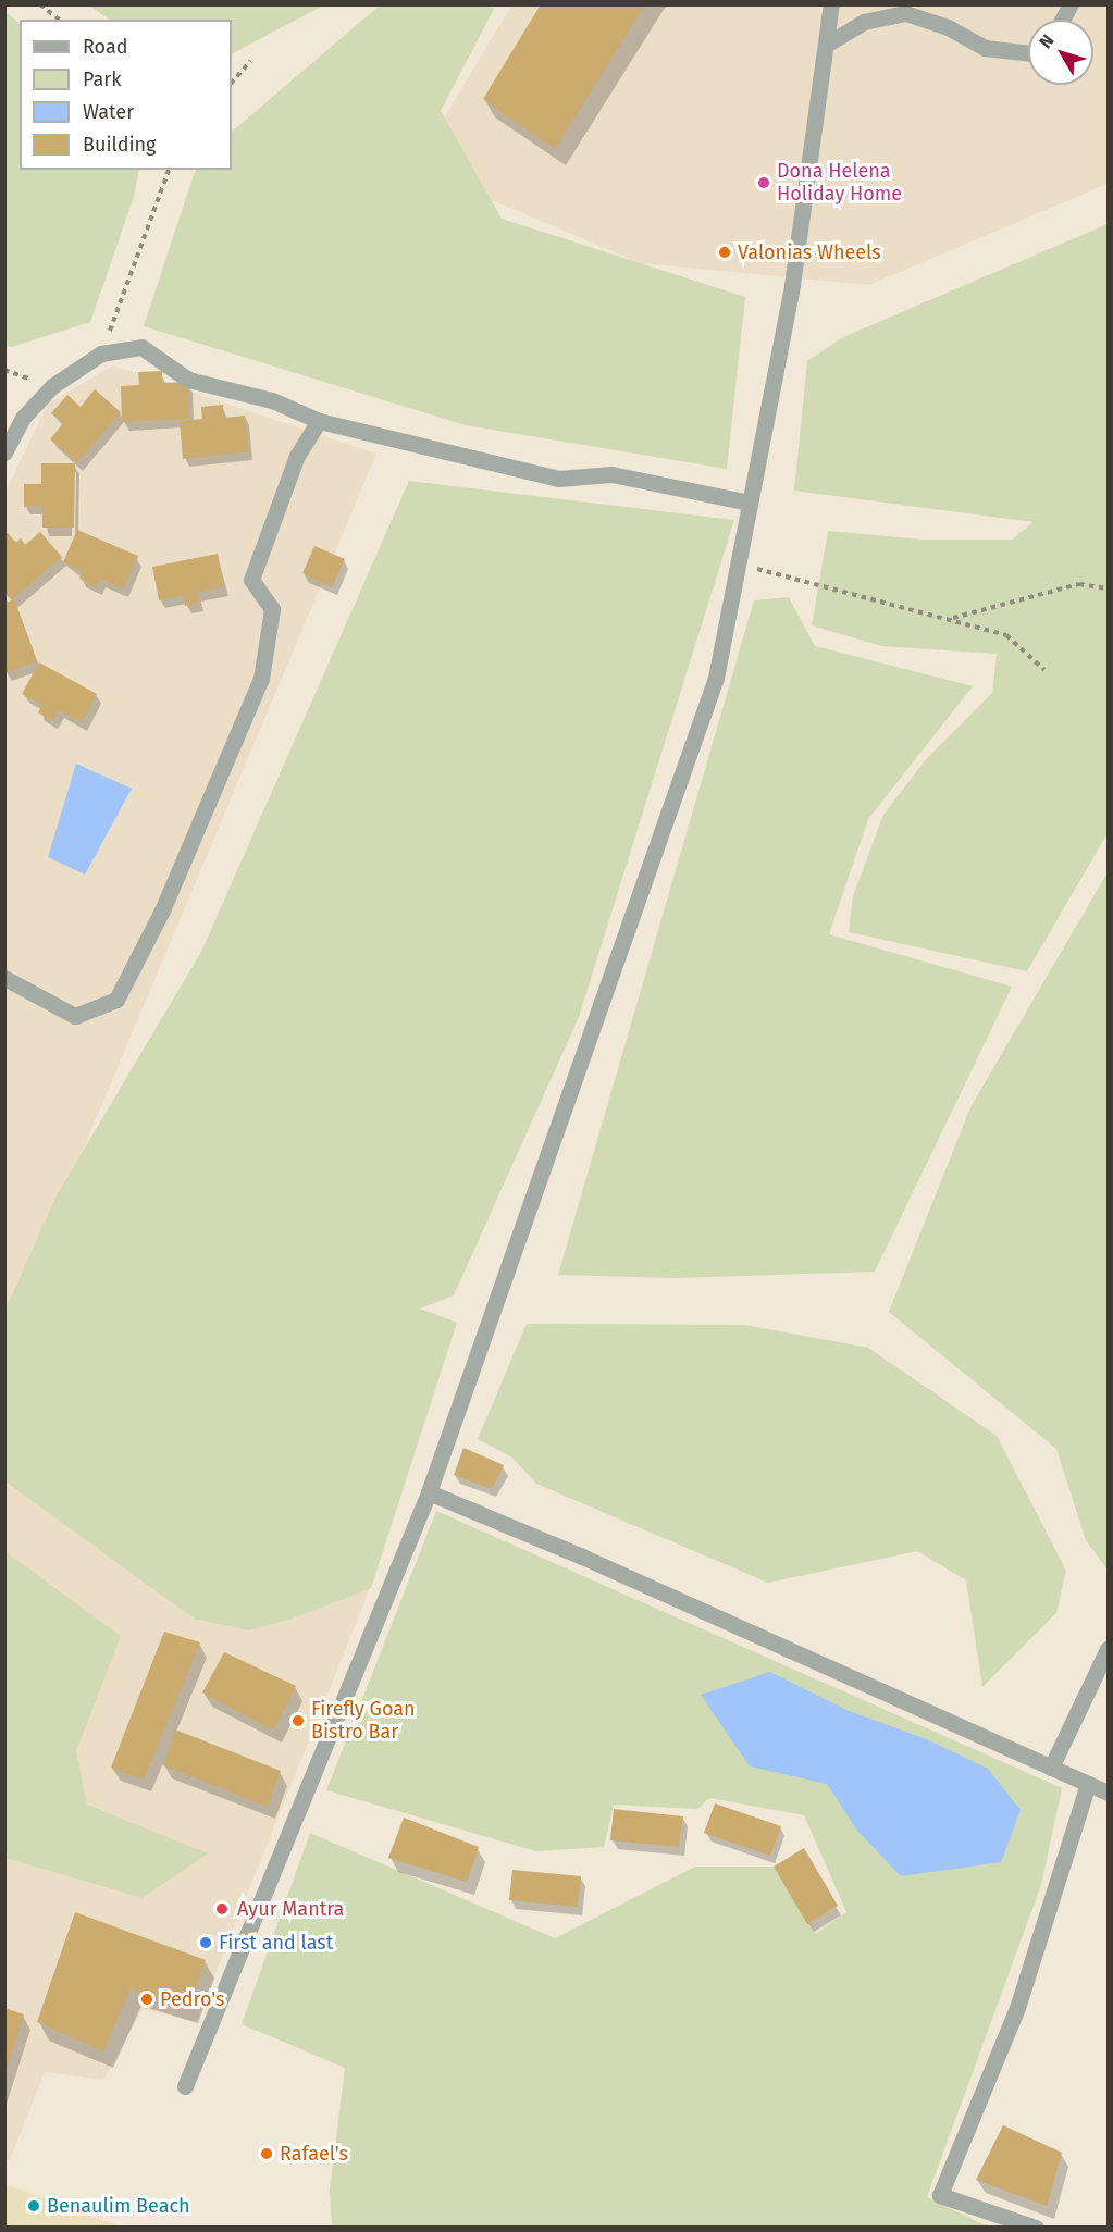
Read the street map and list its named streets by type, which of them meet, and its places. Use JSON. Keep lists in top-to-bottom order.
{
  "places": [
    "Dona Helena Holiday Home",
    "Valonias Wheels",
    "Firefly Goan Bistro Bar",
    "Ayur Mantra",
    "First and last",
    "Pedro's",
    "Rafael's",
    "Benaulim Beach"
  ],
  "legend": [
    "Road",
    "Park",
    "Water",
    "Building"
  ],
  "north": "top left"
}
